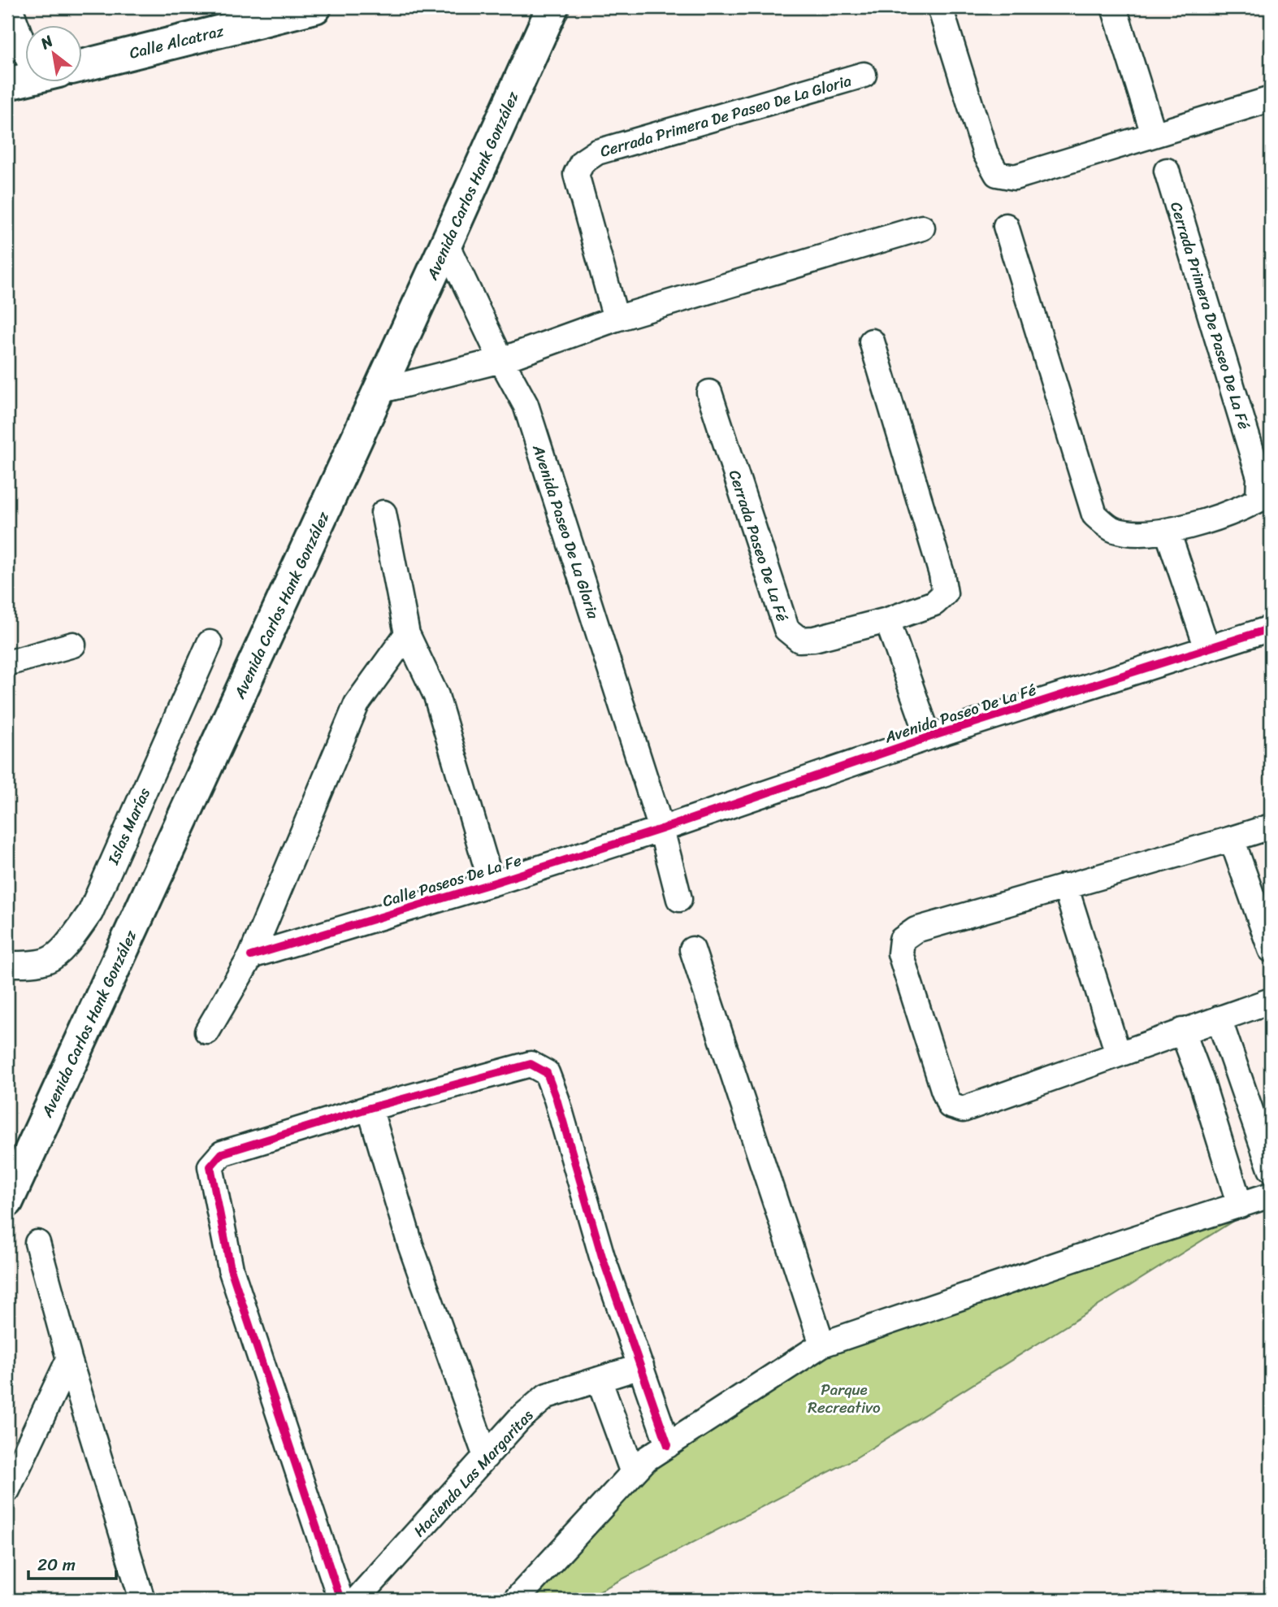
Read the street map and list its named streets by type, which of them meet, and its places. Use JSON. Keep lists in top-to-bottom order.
{
  "streets": {
    "main road": ["Calle Alcatraz", "Avenida Carlos Hank González"],
    "street": [
      "Cerrada Primera De Paseo De La Gloria",
      "Cerrada Primera De Paseo De La Fé",
      "Avenida Paseo De La Gloria",
      "Cerrada Paseo De La Fé",
      "Avenida Paseo De La Fé",
      "Islas Marías",
      "Calle Paseos De La Fe",
      "Hacienda Las Margaritas"
    ]
  },
  "crossings": [
    ["Avenida Carlos Hank González", "Avenida Paseo De La Gloria"],
    ["Avenida Paseo De La Gloria", "Avenida Paseo De La Fé"],
    ["Avenida Paseo De La Gloria", "Calle Paseos De La Fe"],
    ["Avenida Paseo De La Fé", "Calle Paseos De La Fe"]
  ],
  "parks": ["Parque Recreativo"],
  "scale_bar": "20 m",
  "north": "top left"
}
